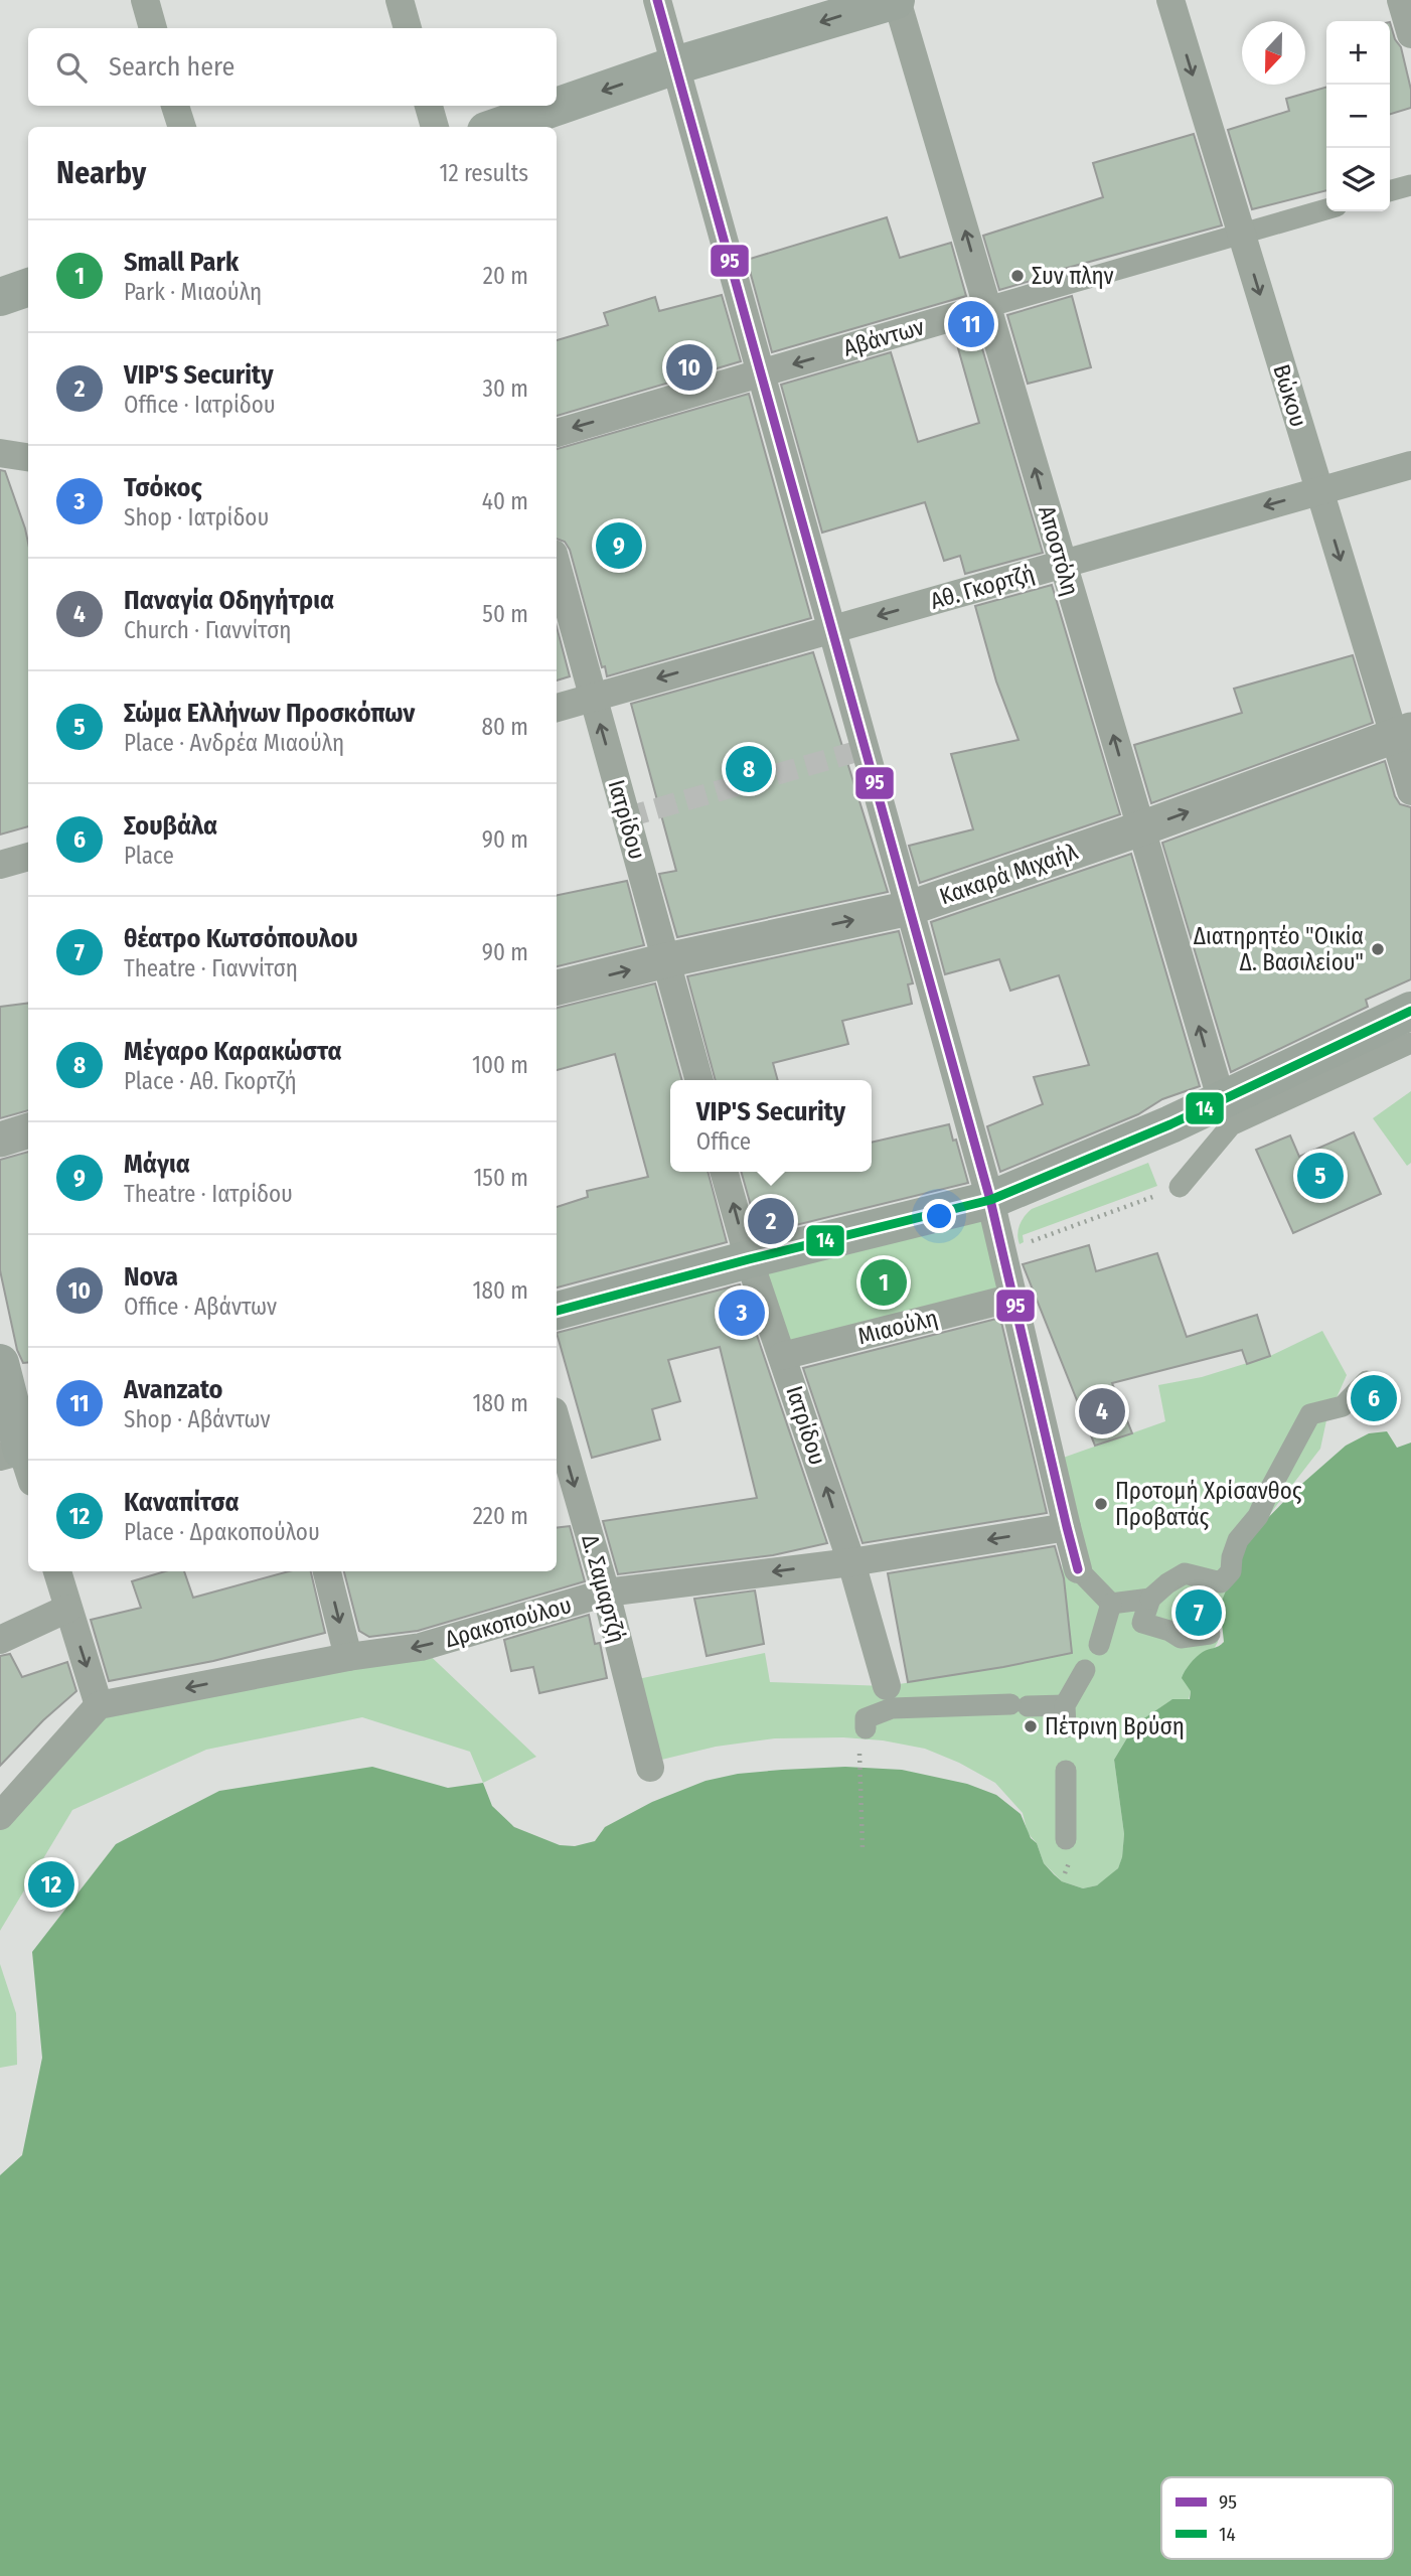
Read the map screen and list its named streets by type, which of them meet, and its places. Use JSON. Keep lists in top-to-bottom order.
{
  "streets": {
    "street": [
      "Αβάντων",
      "Βώκου",
      "Αποστόλη",
      "Αθ. Γκορτζή",
      "Ιατρίδου",
      "Κακαρά Μιχαήλ",
      "Μιαούλη",
      "Δ. Σαμαρτζή",
      "Δρακοπούλου"
    ]
  },
  "crossings": [
    ["Αβάντων", "Βώκου"],
    ["Αβάντων", "Αποστόλη"],
    ["Βώκου", "Αθ. Γκορτζή"],
    ["Βώκου", "Κακαρά Μιχαήλ"],
    ["Αποστόλη", "Αθ. Γκορτζή"],
    ["Αποστόλη", "Κακαρά Μιχαήλ"],
    ["Αθ. Γκορτζή", "Ιατρίδου"],
    ["Ιατρίδου", "Κακαρά Μιχαήλ"],
    ["Ιατρίδου", "Μιαούλη"],
    ["Ιατρίδου", "Δρακοπούλου"],
    ["Δ. Σαμαρτζή", "Δρακοπούλου"]
  ],
  "one_way": [
    "Αβάντων",
    "Βώκου",
    "Αθ. Γκορτζή",
    "Κακαρά Μιχαήλ",
    "Δ. Σαμαρτζή",
    "Δρακοπούλου"
  ],
  "places": [
    "Συν πλην",
    "Διατηρητέο \"Οικία Δ. Βασιλείου\"",
    "Προτομή Χρίσανθος Προβατάς",
    "Πέτρινη Βρύση"
  ],
  "lines": ["transit line 95", "transit line 14"],
  "legend": ["95", "14"],
  "north": "bottom",
  "page": {
    "map_buttons": ["+", "−"],
    "search": "Search here",
    "heading": ["Nearby", "12 results"],
    "list": [
      {
        "mark": "1",
        "name": "Small Park",
        "note": "Park · Μιαούλη",
        "value": "20 m"
      },
      {
        "mark": "2",
        "name": "VIP'S Security",
        "note": "Office · Ιατρίδου",
        "value": "30 m"
      },
      {
        "mark": "3",
        "name": "Τσόκος",
        "note": "Shop · Ιατρίδου",
        "value": "40 m"
      },
      {
        "mark": "4",
        "name": "Παναγία Οδηγήτρια",
        "note": "Church · Γιαννίτση",
        "value": "50 m"
      },
      {
        "mark": "5",
        "name": "Σώμα Ελλήνων Προσκόπων",
        "note": "Place · Ανδρέα Μιαούλη",
        "value": "80 m"
      },
      {
        "mark": "6",
        "name": "Σουβάλα",
        "note": "Place",
        "value": "90 m"
      },
      {
        "mark": "7",
        "name": "θέατρο Κωτσόπουλου",
        "note": "Theatre · Γιαννίτση",
        "value": "90 m"
      },
      {
        "mark": "8",
        "name": "Μέγαρο Καρακώστα",
        "note": "Place · Αθ. Γκορτζή",
        "value": "100 m"
      },
      {
        "mark": "9",
        "name": "Μάγια",
        "note": "Theatre · Ιατρίδου",
        "value": "150 m"
      },
      {
        "mark": "10",
        "name": "Nova",
        "note": "Office · Αβάντων",
        "value": "180 m"
      },
      {
        "mark": "11",
        "name": "Avanzato",
        "note": "Shop · Αβάντων",
        "value": "180 m"
      },
      {
        "mark": "12",
        "name": "Καναπίτσα",
        "note": "Place · Δρακοπούλου",
        "value": "220 m"
      }
    ],
    "pins": [
      "11",
      "10",
      "9",
      "8",
      "5",
      "2",
      "1",
      "3",
      "6",
      "4",
      "7",
      "12"
    ],
    "popup": ["VIP'S Security", "Office"]
  }
}
